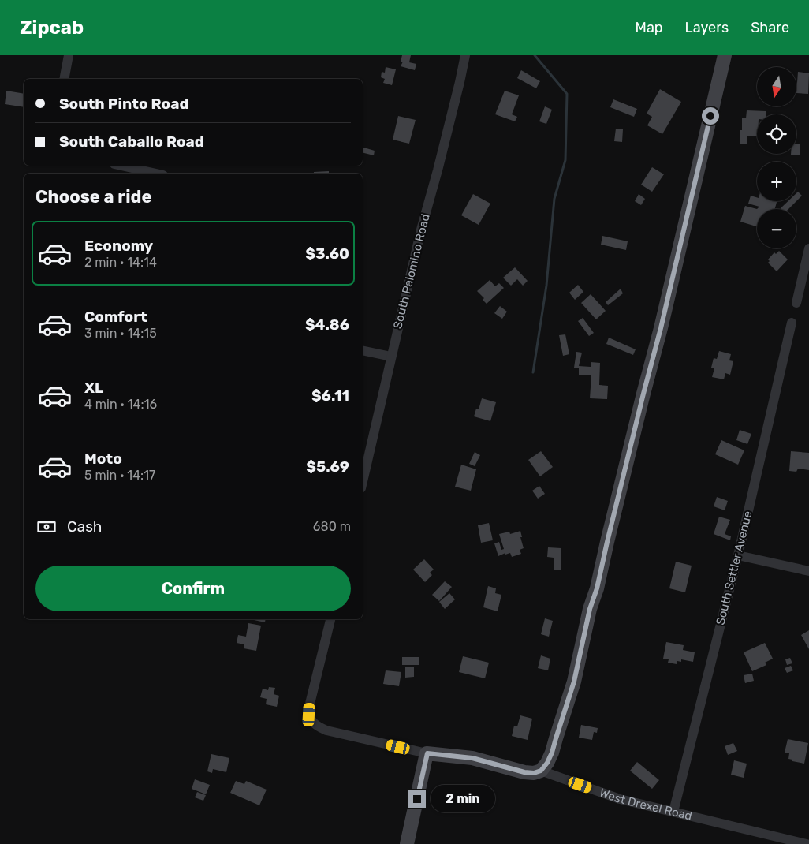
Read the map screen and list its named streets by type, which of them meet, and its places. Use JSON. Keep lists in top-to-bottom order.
{
  "streets": {
    "street": ["South Palomino Road", "South Settler Avenue", "West Drexel Road"]
  },
  "crossings": [
    ["South Settler Avenue", "West Drexel Road"]
  ],
  "north": "bottom",
  "page": {
    "header": "Zipcab",
    "nav": ["Map", "Layers", "Share"],
    "map_buttons": ["+", "−"],
    "banner": ["South Pinto Road", "South Caballo Road"],
    "heading": "Choose a ride",
    "list": [
      {
        "name": "Economy",
        "note": "2 min · 14:14",
        "value": "$3.60"
      },
      {
        "name": "Comfort",
        "note": "3 min · 14:15",
        "value": "$4.86"
      },
      {
        "name": "XL",
        "note": "4 min · 14:16",
        "value": "$6.11"
      },
      {
        "name": "Moto",
        "note": "5 min · 14:17",
        "value": "$5.69"
      }
    ],
    "pay": ["Cash", "680 m"],
    "buttons": "Confirm",
    "bubble": "2 min"
  }
}
